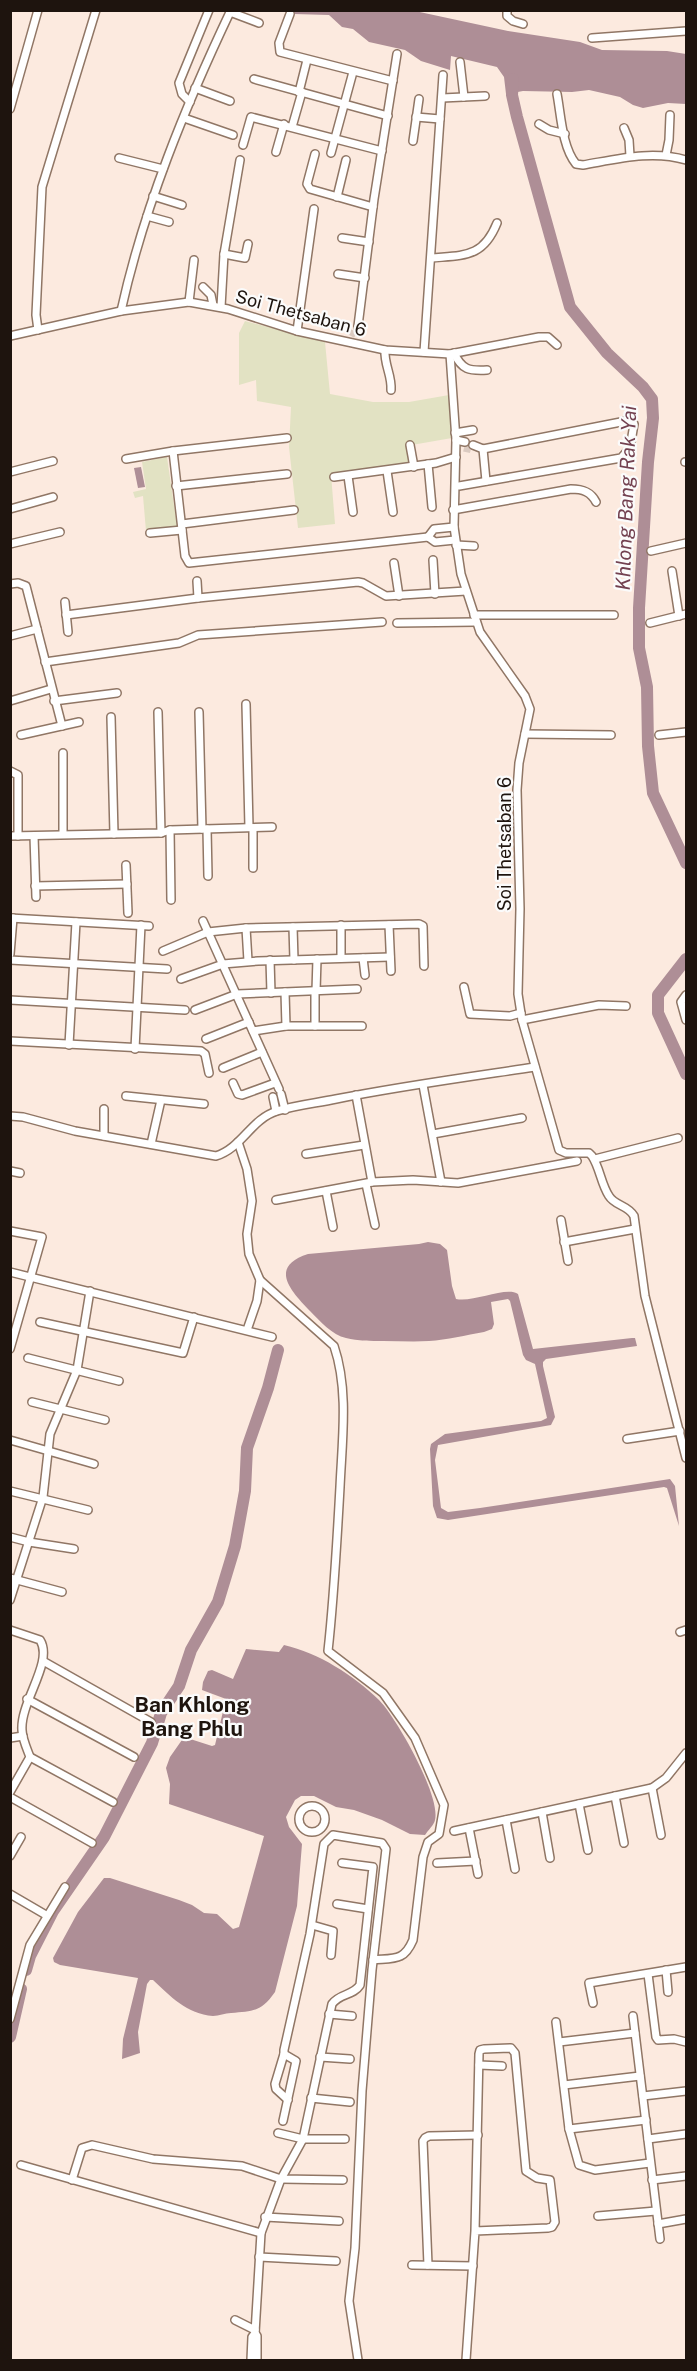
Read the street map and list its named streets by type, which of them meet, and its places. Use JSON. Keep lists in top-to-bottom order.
{
  "streets": {
    "street": ["Soi Thetsaban 6"]
  },
  "districts": ["Ban Khlong Bang Phlu"],
  "water": ["Khlong Bang Rak Yai"]
}
